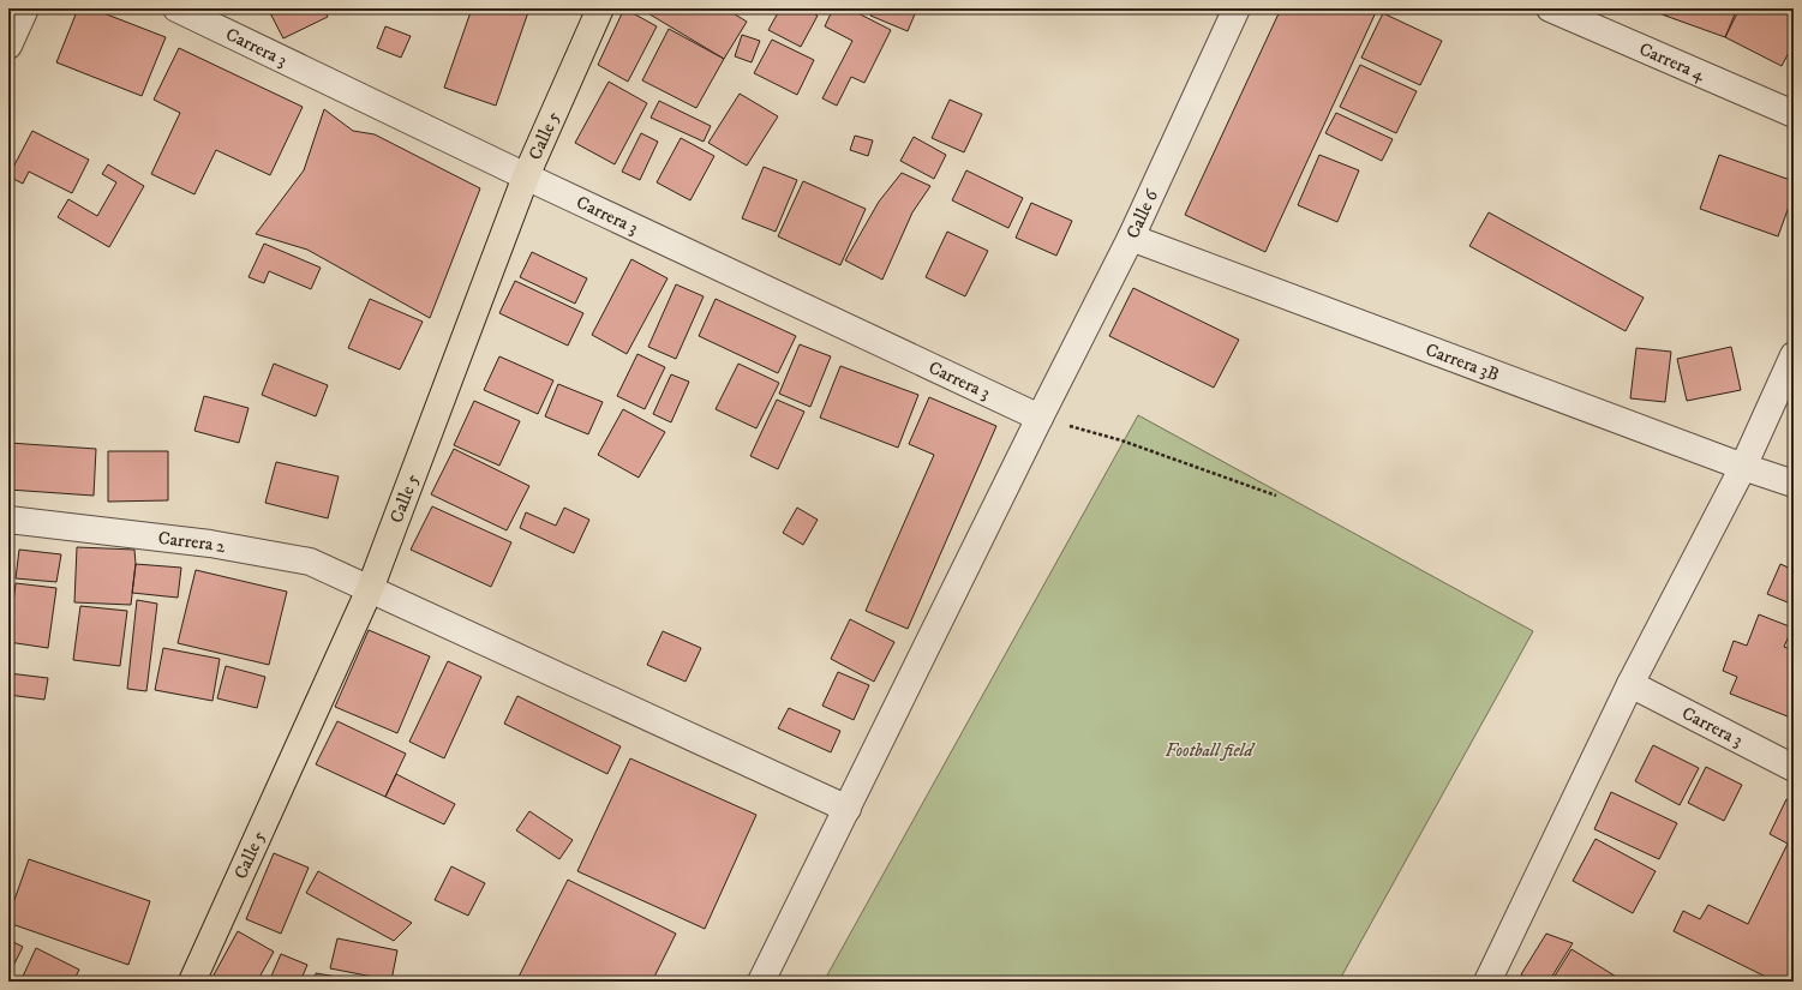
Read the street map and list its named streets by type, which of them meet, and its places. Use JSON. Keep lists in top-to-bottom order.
{
  "streets": {
    "main road": ["Calle 5"],
    "street": [
      "Carrera 3",
      "Carrera 4",
      "Calle 6",
      "Carrera 3B",
      "Carrera 2"
    ]
  },
  "crossings": [
    ["Carrera 3", "Calle 5"],
    ["Carrera 3", "Calle 6"],
    ["Calle 5", "Carrera 2"],
    ["Calle 6", "Carrera 3B"],
    ["Calle 6", "Carrera 2"]
  ],
  "parks": ["Football field"]
}
